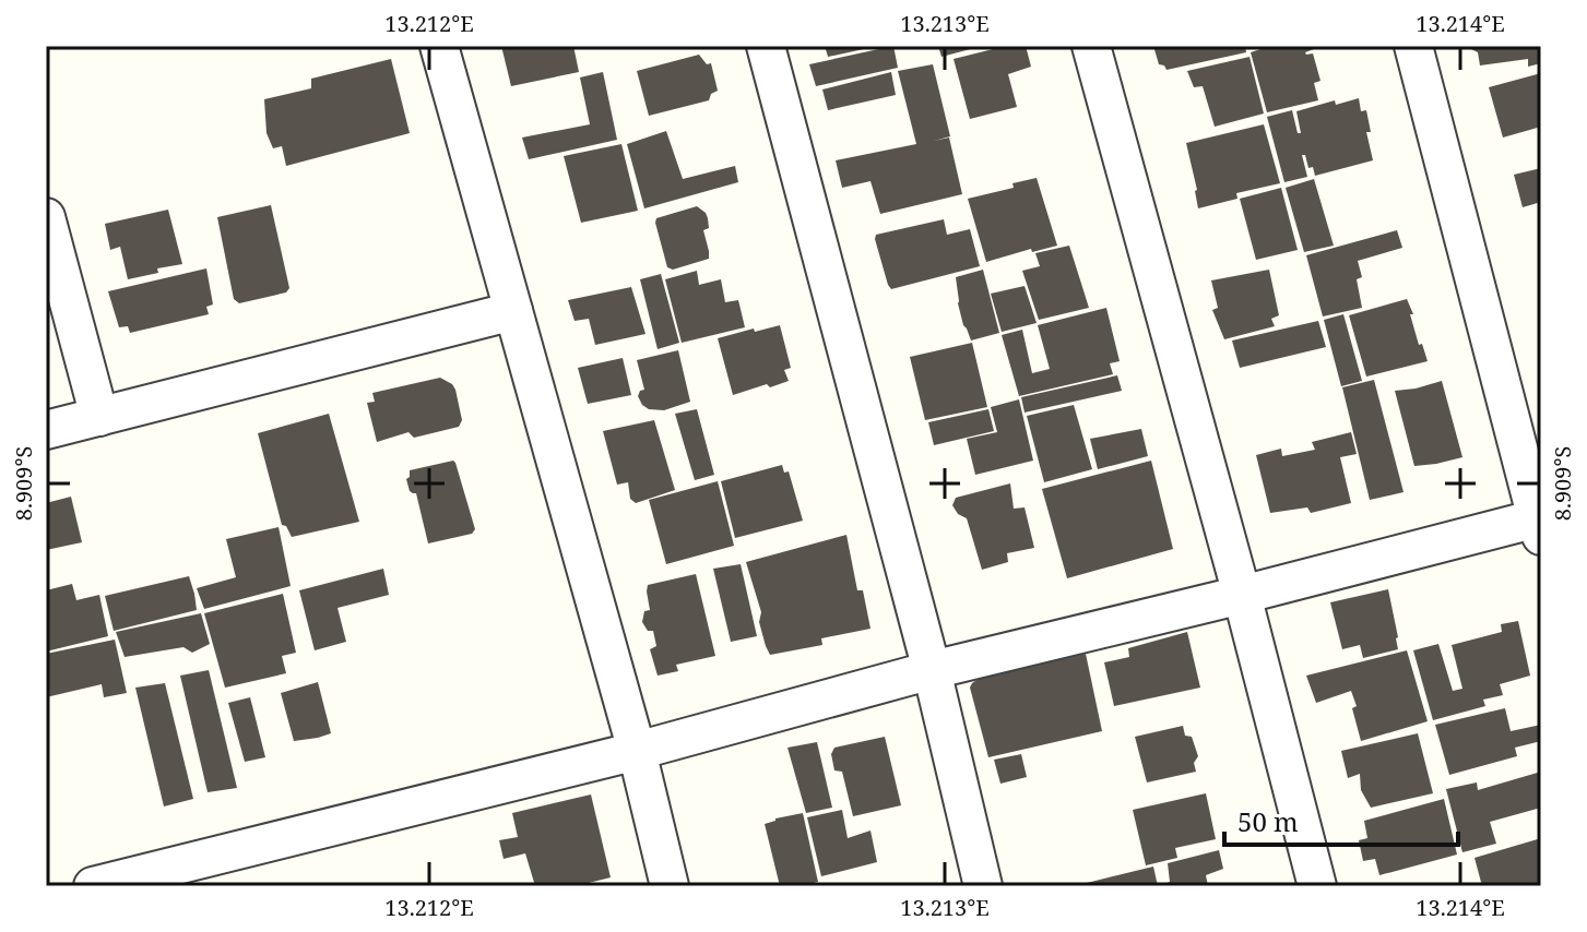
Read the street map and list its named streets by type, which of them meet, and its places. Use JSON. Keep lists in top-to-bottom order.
{
  "scale_bar": "50 m",
  "coordinates": [
    "13.212°E",
    "13.213°E",
    "13.214°E",
    "8.909°S"
  ]
}
